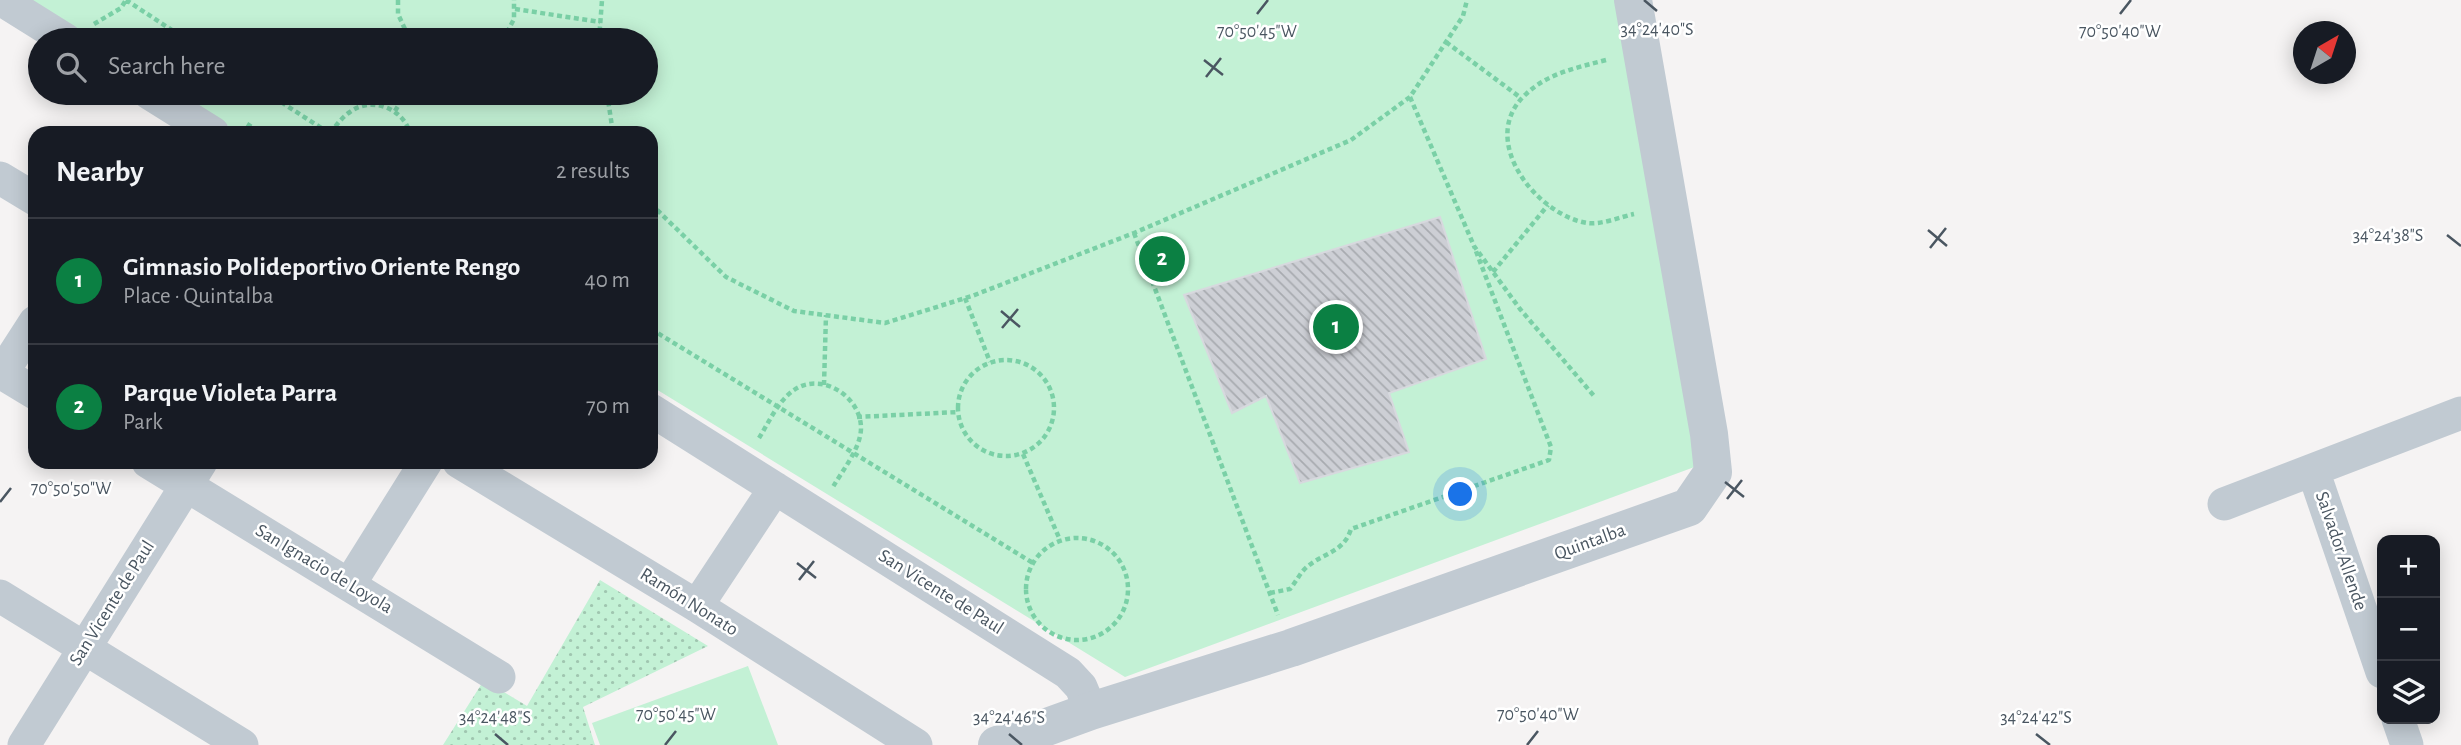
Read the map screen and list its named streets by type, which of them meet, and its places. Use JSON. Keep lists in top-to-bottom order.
{
  "streets": {
    "street": [
      "Quintalba",
      "Salvador Allende",
      "San Ignacio de Loyola",
      "San Vicente de Paul",
      "Ramón Nonato"
    ]
  },
  "crossings": [
    ["Quintalba", "San Vicente de Paul"],
    ["San Ignacio de Loyola", "San Vicente de Paul"]
  ],
  "north": "top right",
  "page": {
    "search": "Search here",
    "heading": ["Nearby", "2 results"],
    "list": [
      {
        "mark": "1",
        "name": "Gimnasio Polideportivo Oriente Rengo",
        "note": "Place · Quintalba",
        "value": "40 m"
      },
      {
        "mark": "2",
        "name": "Parque Violeta Parra",
        "note": "Park",
        "value": "70 m"
      }
    ],
    "pins": ["2", "1"],
    "map_buttons": ["+", "−"]
  },
  "coordinates": [
    "34°24'40\"S",
    "70°50'45\"W",
    "70°50'40\"W",
    "34°24'38\"S",
    "70°50'50\"W",
    "34°24'48\"S",
    "34°24'46\"S",
    "34°24'42\"S"
  ]
}
